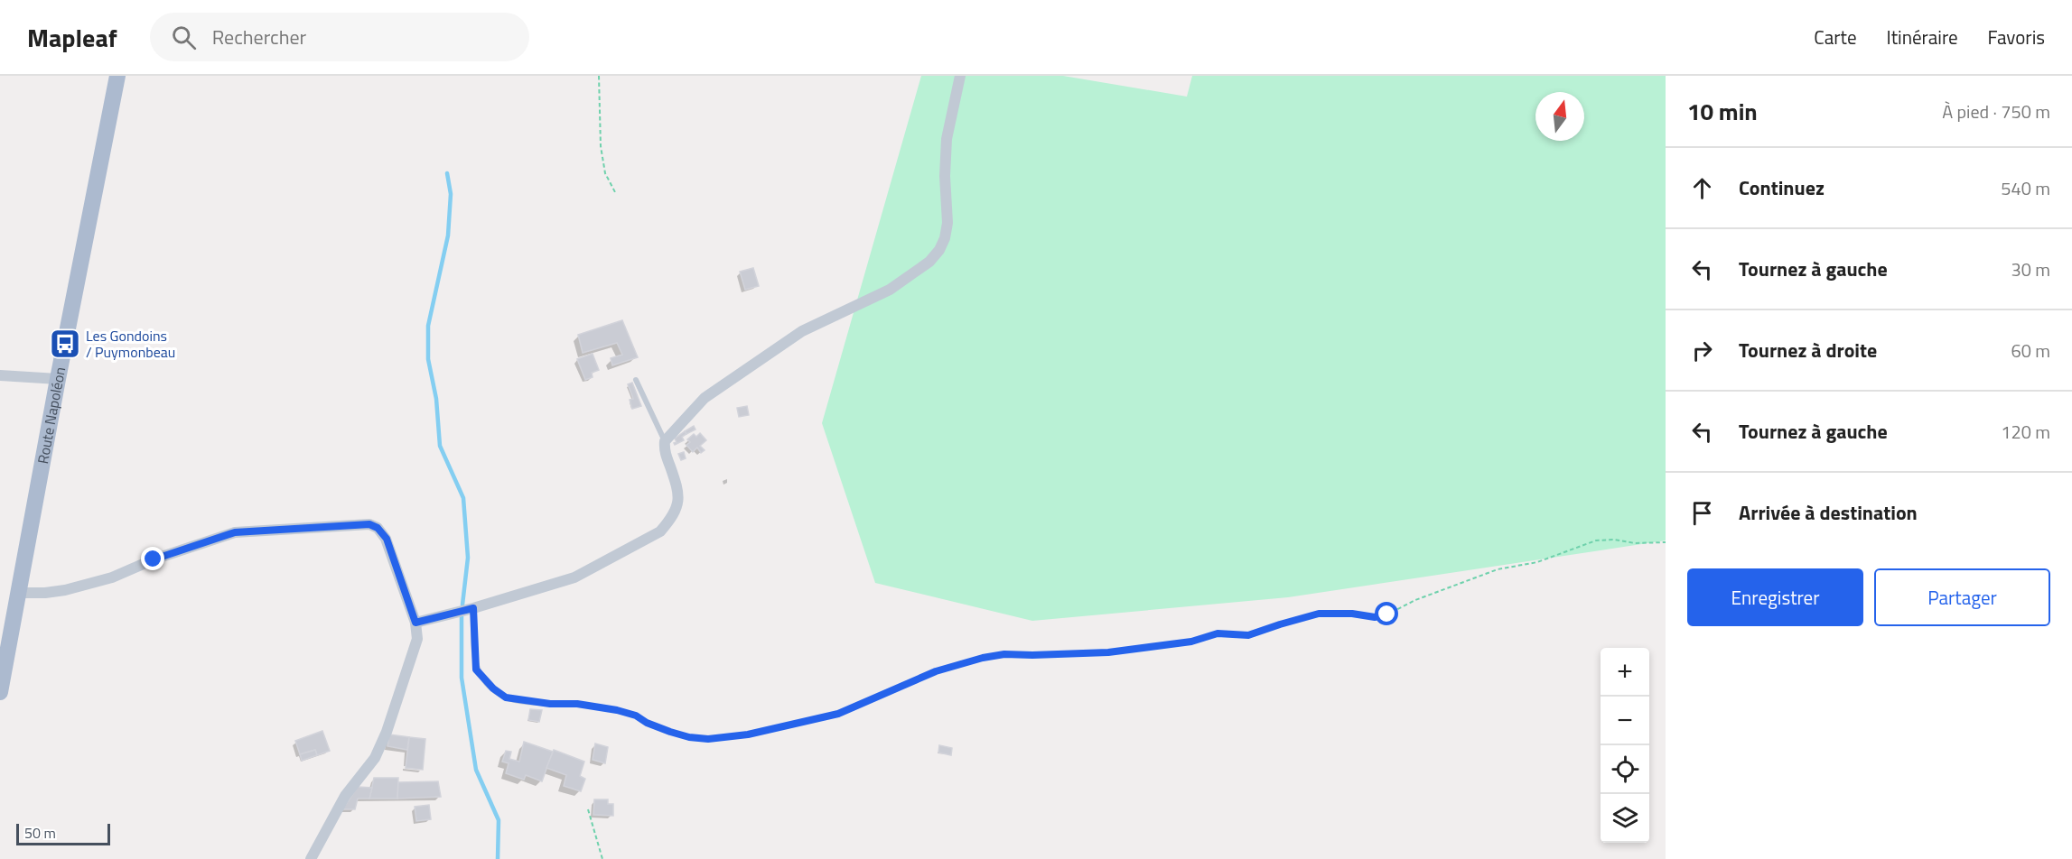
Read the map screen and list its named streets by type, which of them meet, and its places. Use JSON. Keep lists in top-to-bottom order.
{
  "streets": {
    "main road": ["Route Napoléon"]
  },
  "places": {
    "bus stop": ["Les Gondoins / Puymonbeau"]
  },
  "scale_bar": "50 m",
  "north": "top",
  "page": {
    "header": "Mapleaf",
    "search": "Rechercher",
    "nav": ["Carte", "Itinéraire", "Favoris"],
    "heading": ["10 min", "À pied · 750 m"],
    "list": [
      ["Continuez", "540 m"],
      ["Tournez à gauche", "30 m"],
      ["Tournez à droite", "60 m"],
      ["Tournez à gauche", "120 m"],
      "Arrivée à destination"
    ],
    "buttons": ["Enregistrer", "Partager"],
    "map_buttons": ["+", "−"],
    "scale": "50 m"
  }
}
